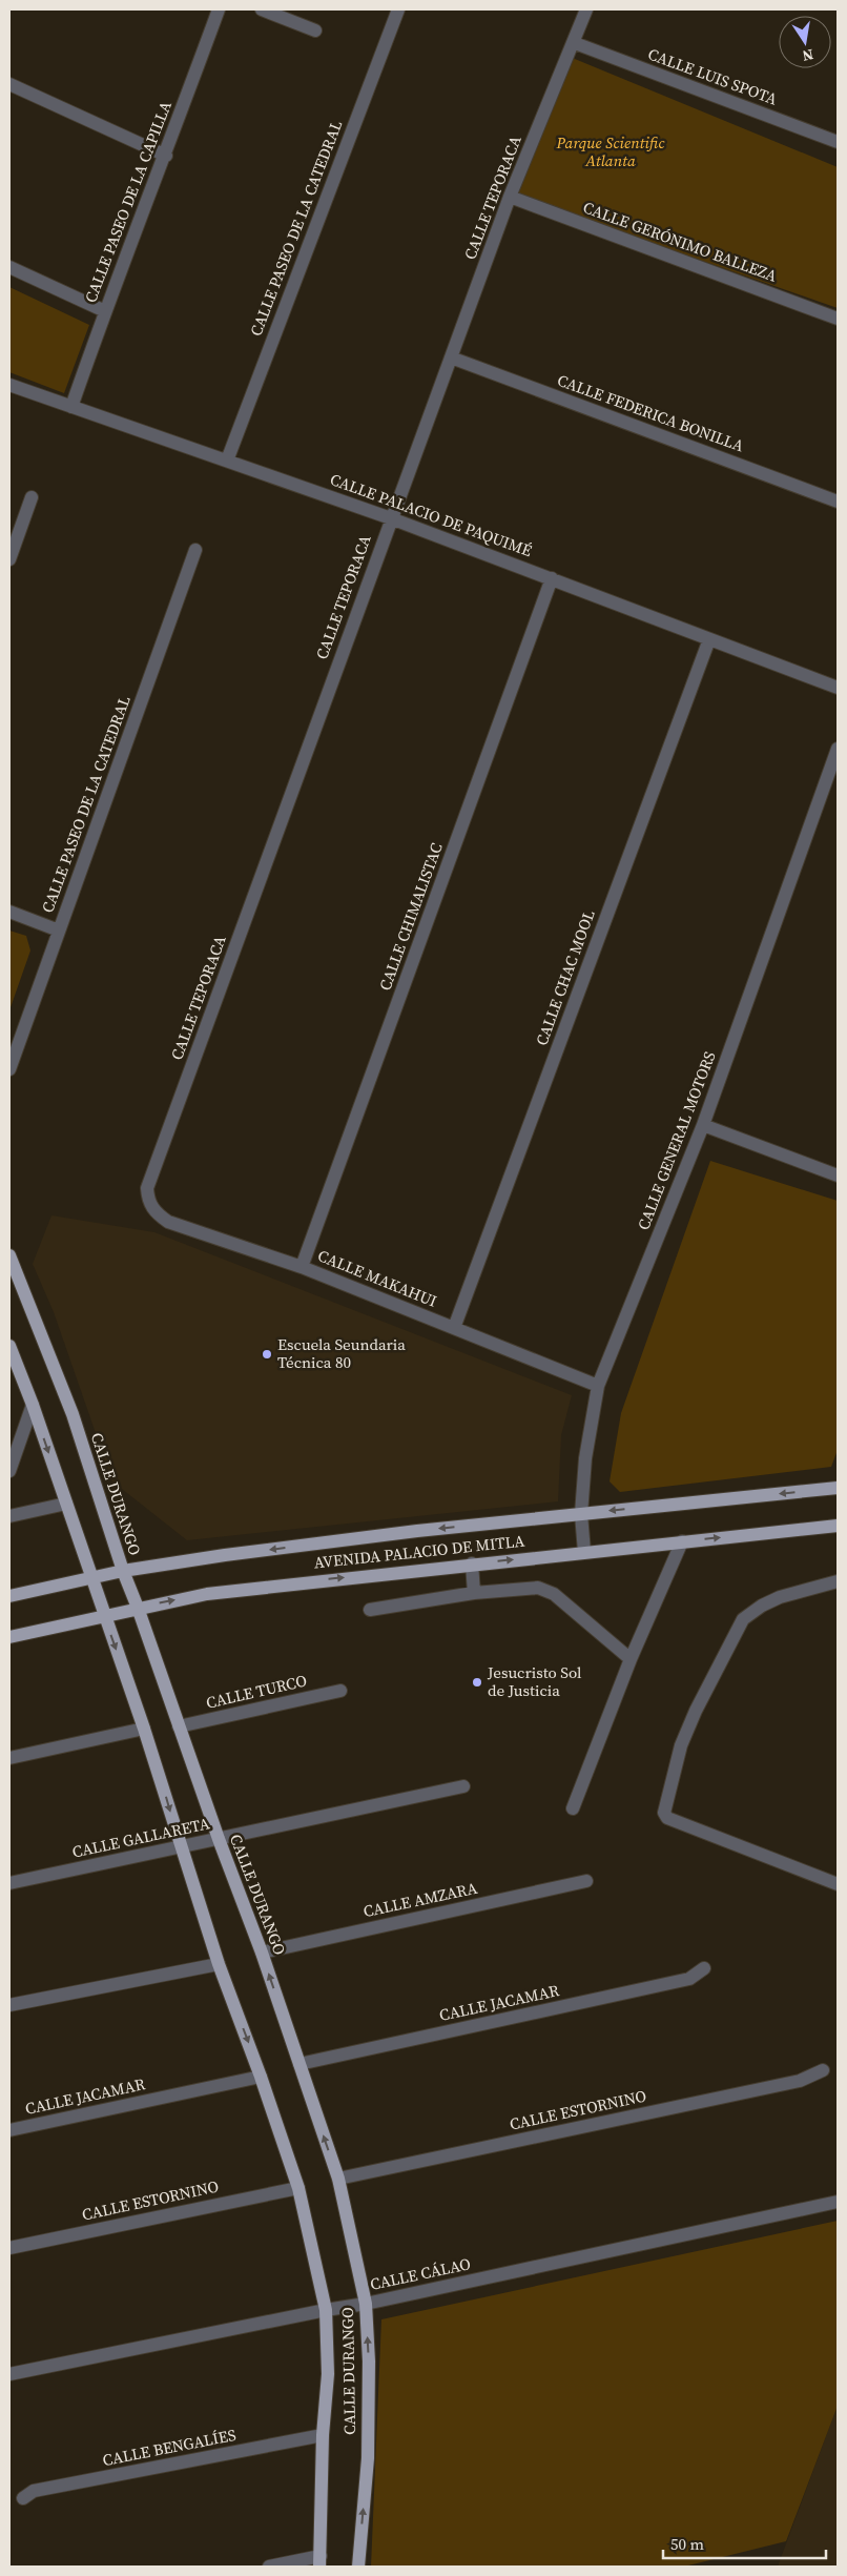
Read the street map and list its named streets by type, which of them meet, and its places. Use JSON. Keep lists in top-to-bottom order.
{
  "streets": {
    "main road": ["CALLE DURANGO", "AVENIDA PALACIO DE MITLA"],
    "street": [
      "CALLE LUIS SPOTA",
      "CALLE TEPORACA",
      "CALLE PASEO DE LA CAPILLA",
      "CALLE PASEO DE LA CATEDRAL",
      "CALLE GERÓNIMO BALLEZA",
      "CALLE FEDERICA BONILLA",
      "CALLE PALACIO DE PAQUIMÉ",
      "CALLE CHIMALISTAC",
      "CALLE CHAC MOOL",
      "CALLE GENERAL MOTORS",
      "CALLE MAKAHUI",
      "CALLE TURCO",
      "CALLE GALLARETA",
      "CALLE AMZARA",
      "CALLE JACAMAR",
      "CALLE ESTORNINO",
      "CALLE CÁLAO",
      "CALLE BENGALÍES"
    ]
  },
  "crossings": [
    ["CALLE LUIS SPOTA", "CALLE TEPORACA"],
    ["CALLE TEPORACA", "CALLE GERÓNIMO BALLEZA"],
    ["CALLE TEPORACA", "CALLE FEDERICA BONILLA"],
    ["CALLE TEPORACA", "CALLE PALACIO DE PAQUIMÉ"],
    ["CALLE TEPORACA", "CALLE MAKAHUI"],
    ["CALLE PASEO DE LA CAPILLA", "CALLE PALACIO DE PAQUIMÉ"],
    ["CALLE PASEO DE LA CATEDRAL", "CALLE PALACIO DE PAQUIMÉ"],
    ["CALLE PALACIO DE PAQUIMÉ", "CALLE CHIMALISTAC"],
    ["CALLE PALACIO DE PAQUIMÉ", "CALLE CHAC MOOL"],
    ["CALLE CHIMALISTAC", "CALLE MAKAHUI"],
    ["CALLE CHAC MOOL", "CALLE MAKAHUI"],
    ["CALLE GENERAL MOTORS", "CALLE MAKAHUI"],
    ["CALLE GENERAL MOTORS", "AVENIDA PALACIO DE MITLA"],
    ["CALLE DURANGO", "AVENIDA PALACIO DE MITLA"],
    ["CALLE DURANGO", "CALLE TURCO"],
    ["CALLE DURANGO", "CALLE GALLARETA"],
    ["CALLE DURANGO", "CALLE AMZARA"],
    ["CALLE DURANGO", "CALLE JACAMAR"],
    ["CALLE DURANGO", "CALLE ESTORNINO"],
    ["CALLE DURANGO", "CALLE CÁLAO"],
    ["CALLE DURANGO", "CALLE BENGALÍES"]
  ],
  "parks": ["Parque Scientific Atlanta"],
  "places": ["Escuela Seundaria Técnica 80", "Jesucristo Sol de Justicia"],
  "scale_bar": "50 m",
  "north": "bottom"
}
